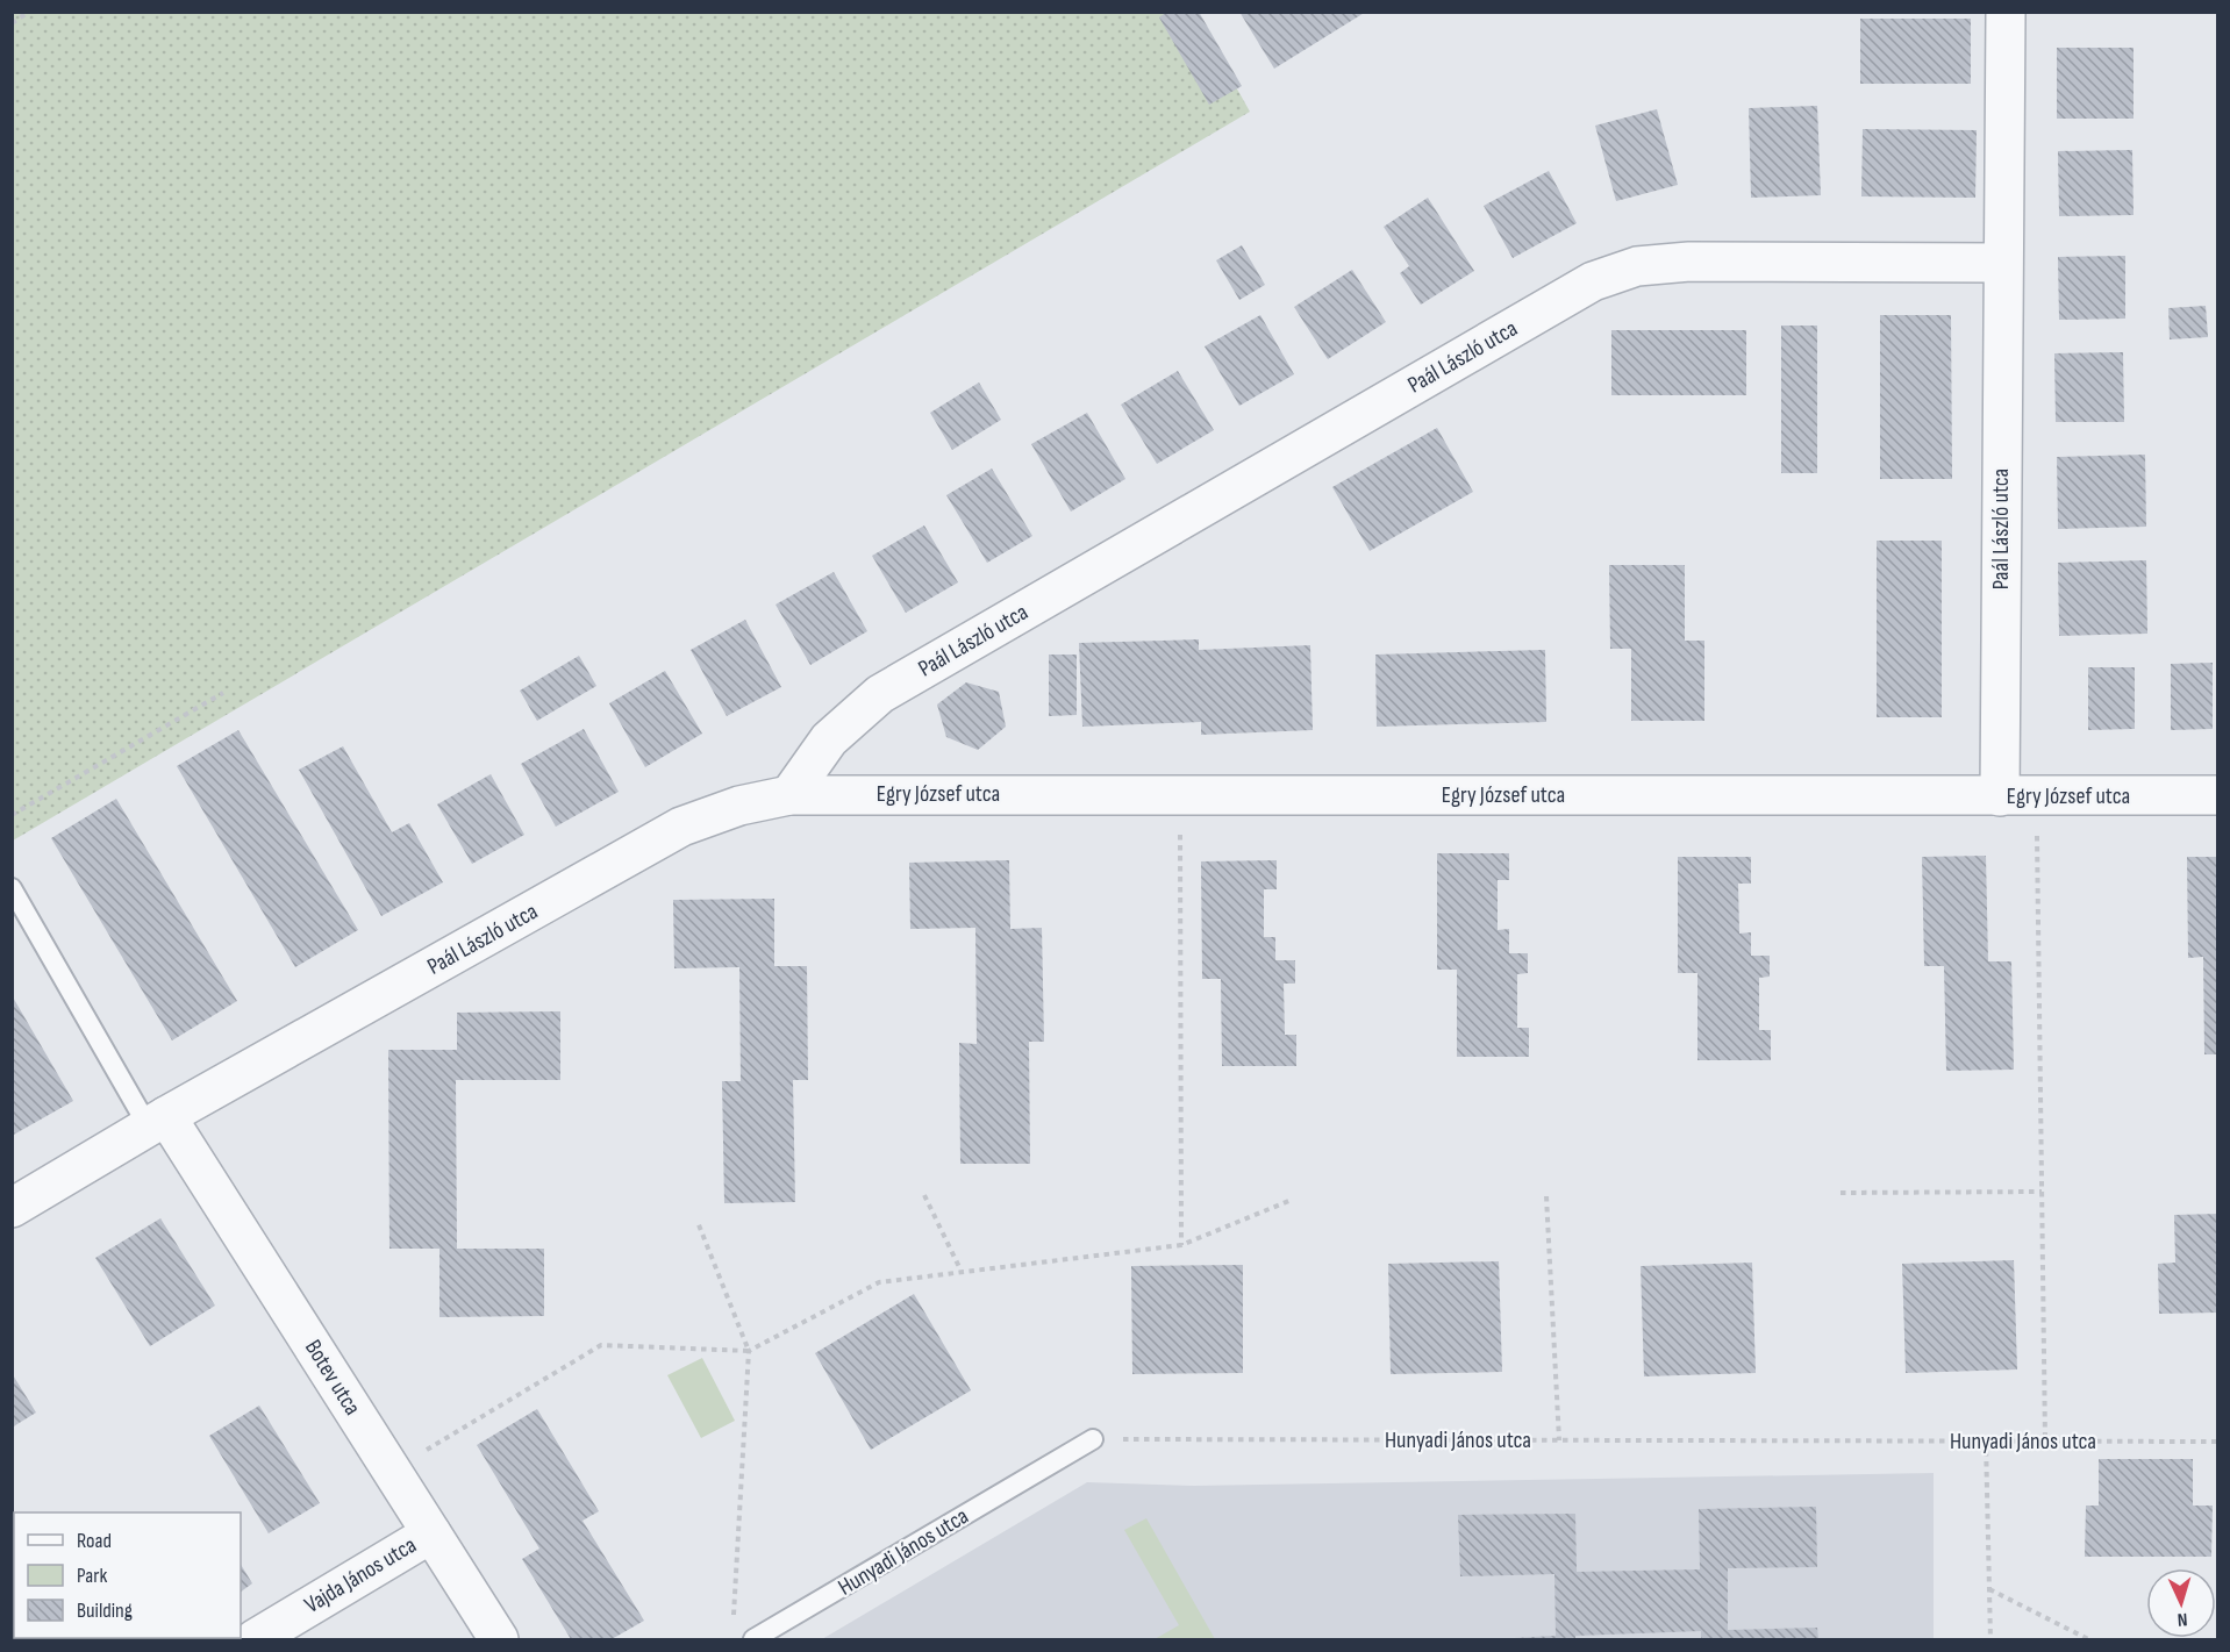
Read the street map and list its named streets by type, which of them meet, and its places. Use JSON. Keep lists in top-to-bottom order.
{
  "streets": {
    "street": [
      "Paál László utca",
      "Egry József utca",
      "Botev utca",
      "Vajda János utca"
    ],
    "lane": ["Hunyadi János utca"]
  },
  "crossings": [
    ["Paál László utca", "Egry József utca"],
    ["Paál László utca", "Botev utca"],
    ["Botev utca", "Vajda János utca"]
  ],
  "legend": ["Road", "Park", "Building"],
  "north": "bottom"
}
